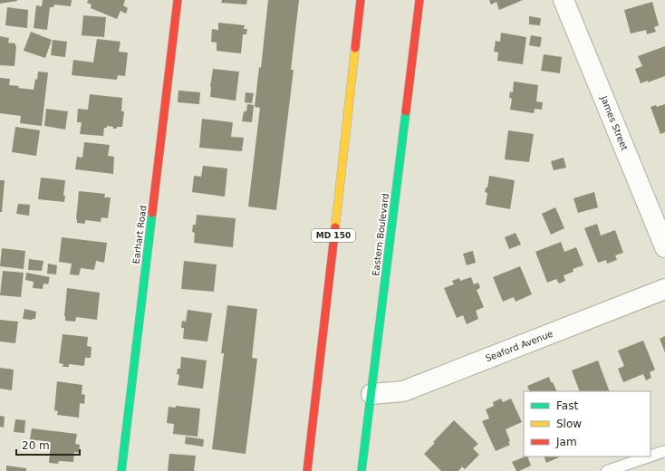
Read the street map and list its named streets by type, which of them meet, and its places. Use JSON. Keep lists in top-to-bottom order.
{
  "streets": {
    "main road": ["Earhart Road", "Eastern Boulevard", "MD 150"],
    "street": ["James Street", "Seaford Avenue"]
  },
  "crossings": [
    ["Eastern Boulevard", "Seaford Avenue"]
  ],
  "legend": ["Fast", "Slow", "Jam"],
  "scale_bar": "20 m"
}
